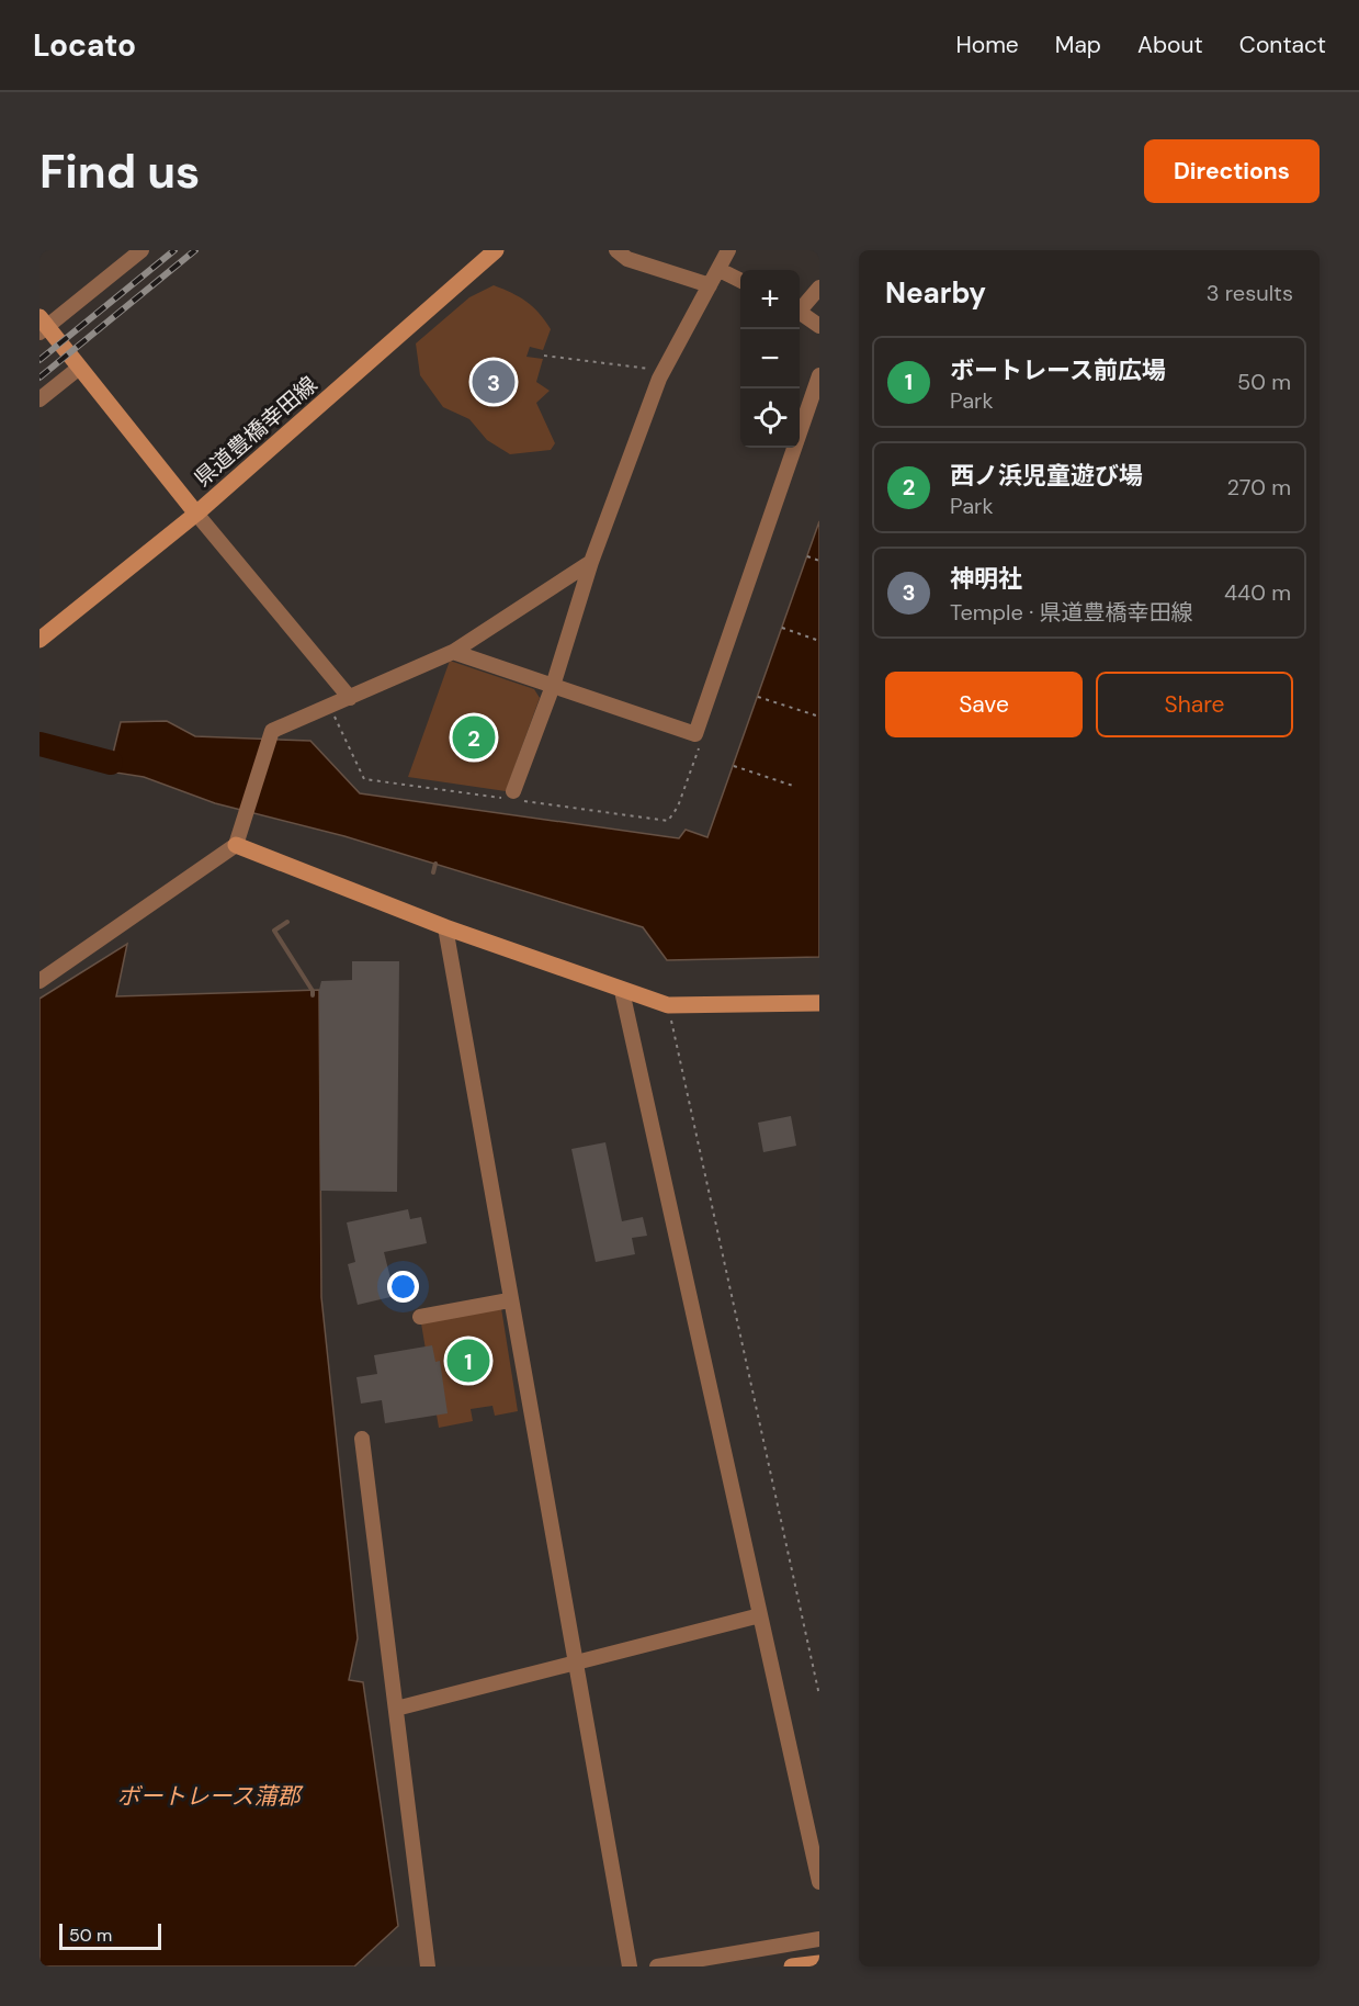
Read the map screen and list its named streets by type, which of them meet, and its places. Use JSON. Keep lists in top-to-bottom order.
{
  "streets": {
    "street": ["県道豊橋幸田線"]
  },
  "water": ["ボートレース蒲郡"],
  "scale_bar": "50 m",
  "page": {
    "header": "Locato",
    "nav": [
      "Home",
      "Map",
      "About",
      "Contact"
    ],
    "buttons": [
      "Directions",
      ["Save", "Share"]
    ],
    "title": "Find us",
    "heading": ["Nearby", "3 results"],
    "map_buttons": ["+", "−"],
    "list": [
      {
        "mark": "1",
        "name": "ボートレース前広場",
        "note": "Park",
        "value": "50 m"
      },
      {
        "mark": "2",
        "name": "西ノ浜児童遊び場",
        "note": "Park",
        "value": "270 m"
      },
      {
        "mark": "3",
        "name": "神明社",
        "note": "Temple · 県道豊橋幸田線",
        "value": "440 m"
      }
    ],
    "pins": ["3", "2", "1"],
    "scale": "50 m"
  }
}
